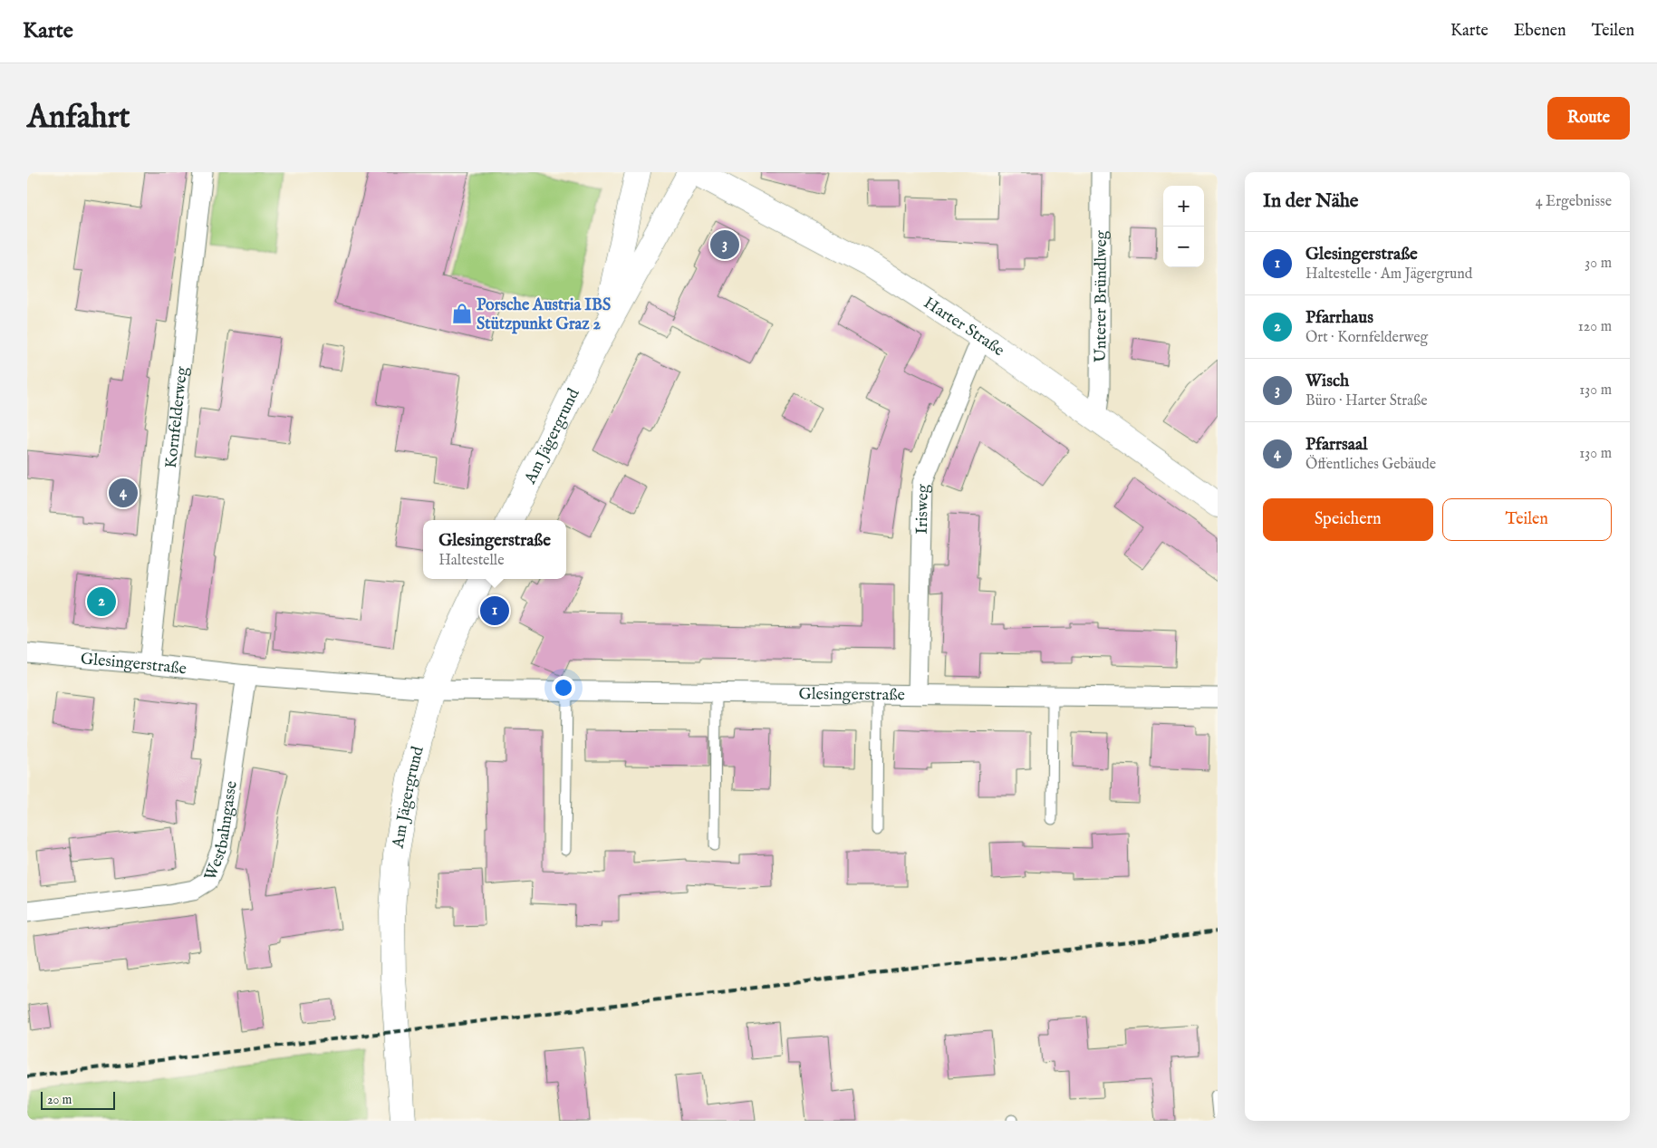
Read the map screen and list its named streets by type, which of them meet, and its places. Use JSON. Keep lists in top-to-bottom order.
{
  "streets": {
    "main road": ["Harter Straße", "Am Jägergrund"],
    "street": [
      "Unterer Bründlweg",
      "Kornfelderweg",
      "Irisweg",
      "Glesingerstraße",
      "Westbahngasse"
    ]
  },
  "crossings": [
    ["Unterer Bründlweg", "Harter Straße"],
    ["Harter Straße", "Irisweg"],
    ["Kornfelderweg", "Glesingerstraße"],
    ["Am Jägergrund", "Glesingerstraße"],
    ["Irisweg", "Glesingerstraße"],
    ["Glesingerstraße", "Westbahngasse"]
  ],
  "places": {
    "shop": ["Porsche Austria IBS Stützpunkt Graz 2"]
  },
  "scale_bar": "20 m",
  "page": {
    "header": "Karte",
    "nav": ["Karte", "Ebenen", "Teilen"],
    "buttons": [
      "Route",
      ["Speichern", "Teilen"]
    ],
    "title": "Anfahrt",
    "heading": ["In der Nähe", "4 Ergebnisse"],
    "map_buttons": ["+", "−"],
    "pins": [
      "3",
      "4",
      "2",
      "1"
    ],
    "list": [
      {
        "mark": "1",
        "name": "Glesingerstraße",
        "note": "Haltestelle · Am Jägergrund",
        "value": "30 m"
      },
      {
        "mark": "2",
        "name": "Pfarrhaus",
        "note": "Ort · Kornfelderweg",
        "value": "120 m"
      },
      {
        "mark": "3",
        "name": "Wisch",
        "note": "Büro · Harter Straße",
        "value": "130 m"
      },
      {
        "mark": "4",
        "name": "Pfarrsaal",
        "note": "Öffentliches Gebäude",
        "value": "130 m"
      }
    ],
    "popup": ["Glesingerstraße", "Haltestelle"],
    "scale": "20 m"
  }
}
